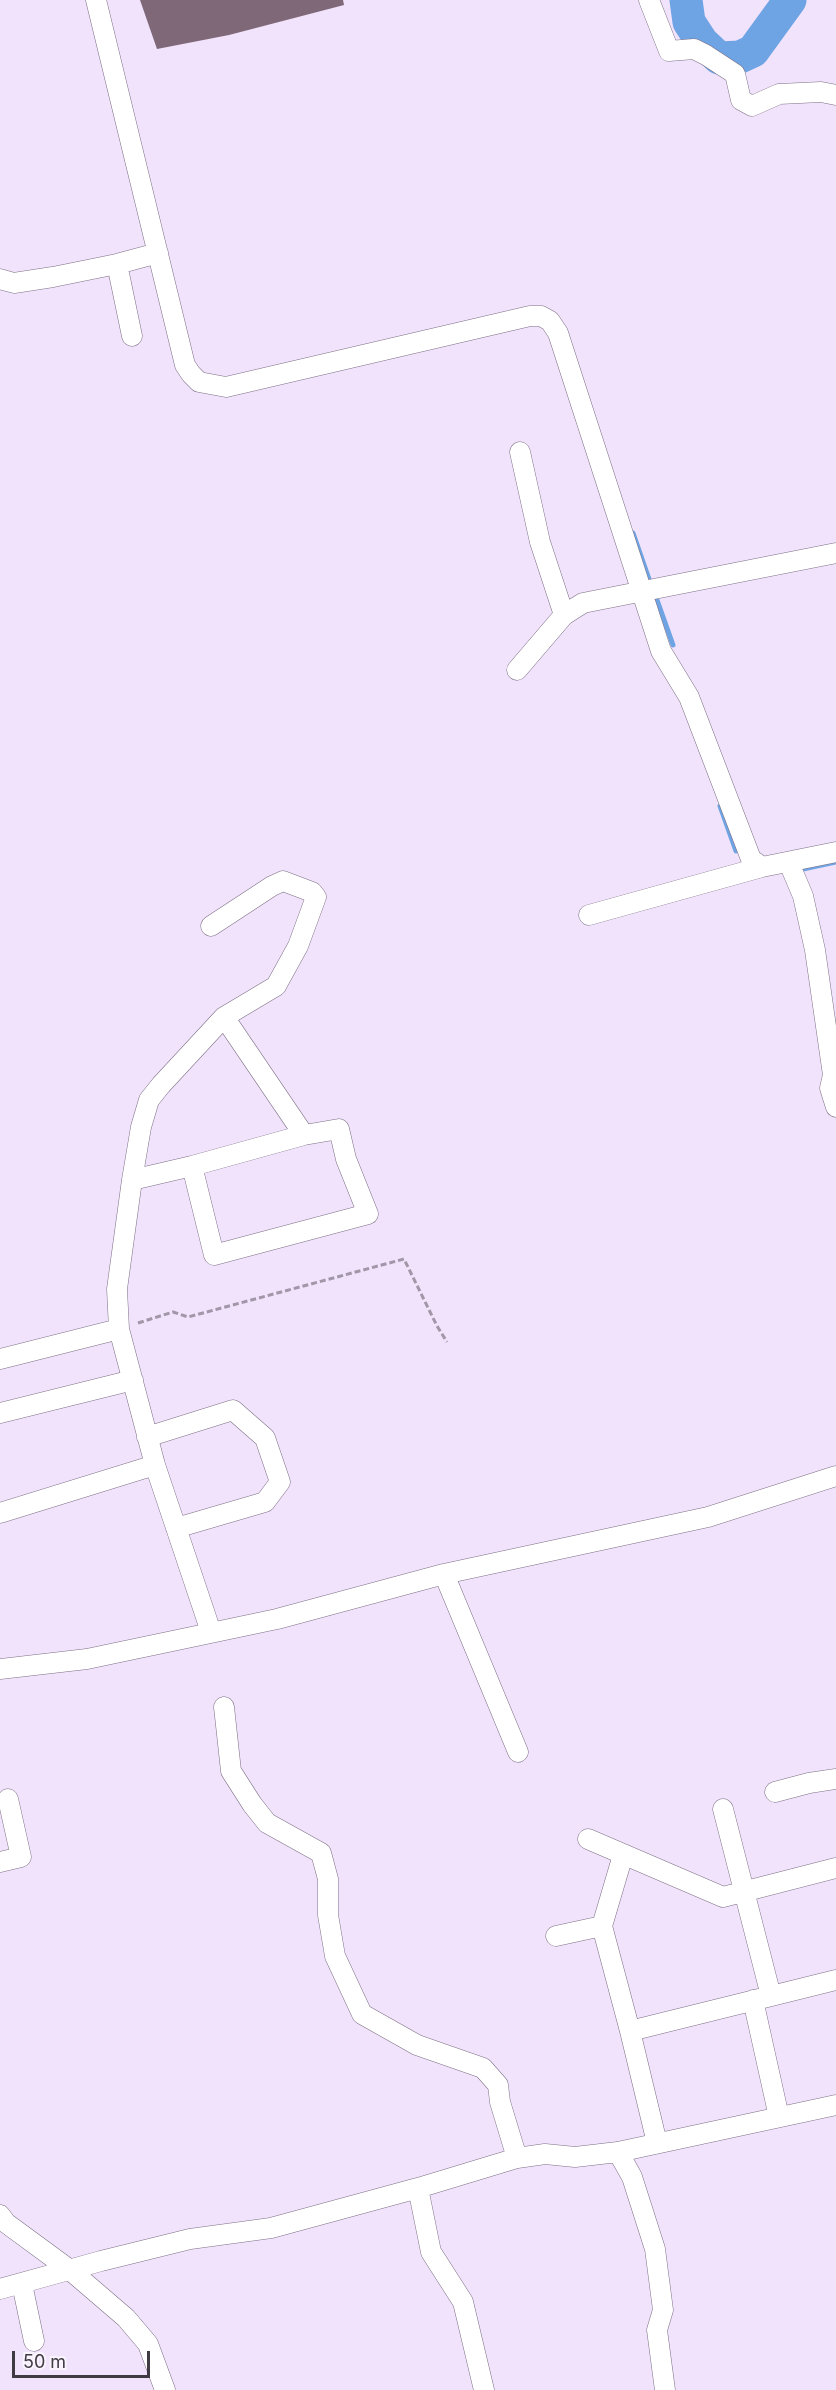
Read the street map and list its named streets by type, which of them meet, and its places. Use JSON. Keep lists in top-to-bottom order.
{
  "scale_bar": "50 m"
}
